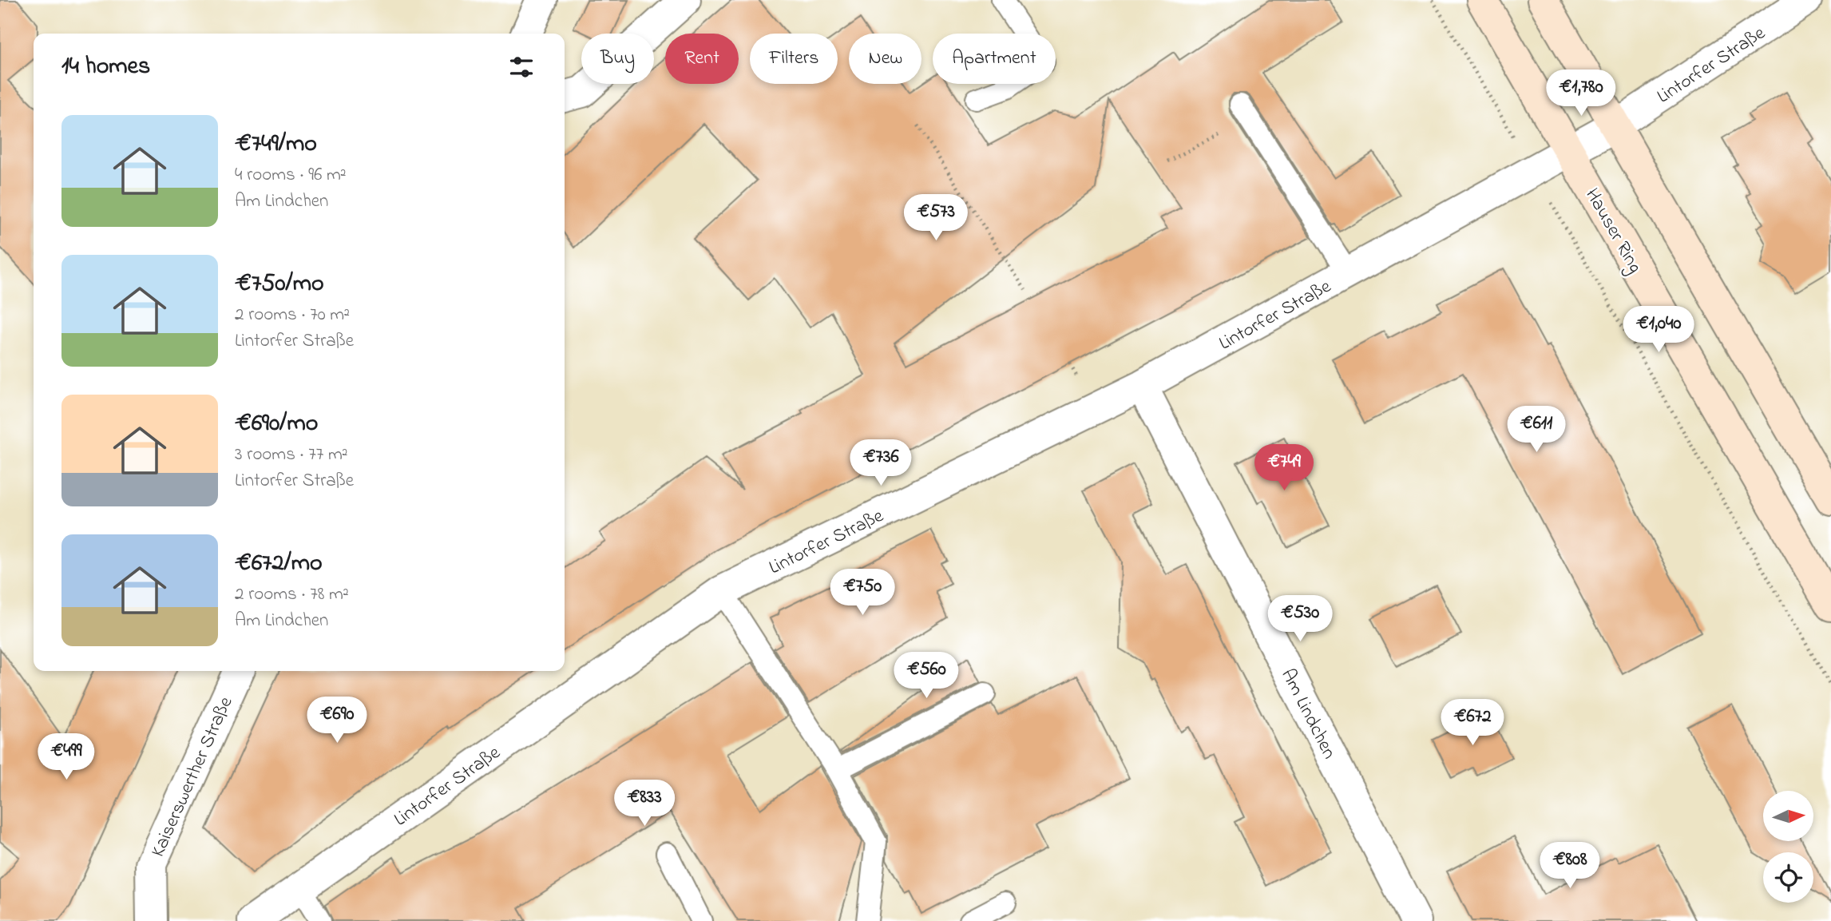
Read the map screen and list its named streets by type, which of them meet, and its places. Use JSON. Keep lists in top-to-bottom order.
{
  "streets": {
    "main road": ["Hauser Ring"],
    "street": ["Lintorfer Straße", "Am Lindchen", "Kaiserswerther Straße"]
  },
  "crossings": [
    ["Lintorfer Straße", "Hauser Ring"],
    ["Lintorfer Straße", "Am Lindchen"]
  ],
  "north": "right",
  "page": {
    "chip": [
      "Buy",
      "Rent",
      "Filters",
      "New",
      "Apartment"
    ],
    "heading": "14 homes",
    "price": [
      "€1,780",
      "€573",
      "€1,040",
      "€611",
      "€736",
      "€749",
      "€750",
      "€530",
      "€560",
      "€690",
      "€672",
      "€499",
      "€833",
      "€808"
    ],
    "list": [
      {
        "name": "€749/mo",
        "note": "4 rooms · 96 m² · Am Lindchen"
      },
      {
        "name": "€750/mo",
        "note": "2 rooms · 70 m² · Lintorfer Straße"
      },
      {
        "name": "€690/mo",
        "note": "3 rooms · 77 m² · Lintorfer Straße"
      },
      {
        "name": "€672/mo",
        "note": "2 rooms · 78 m² · Am Lindchen"
      }
    ]
  }
}
